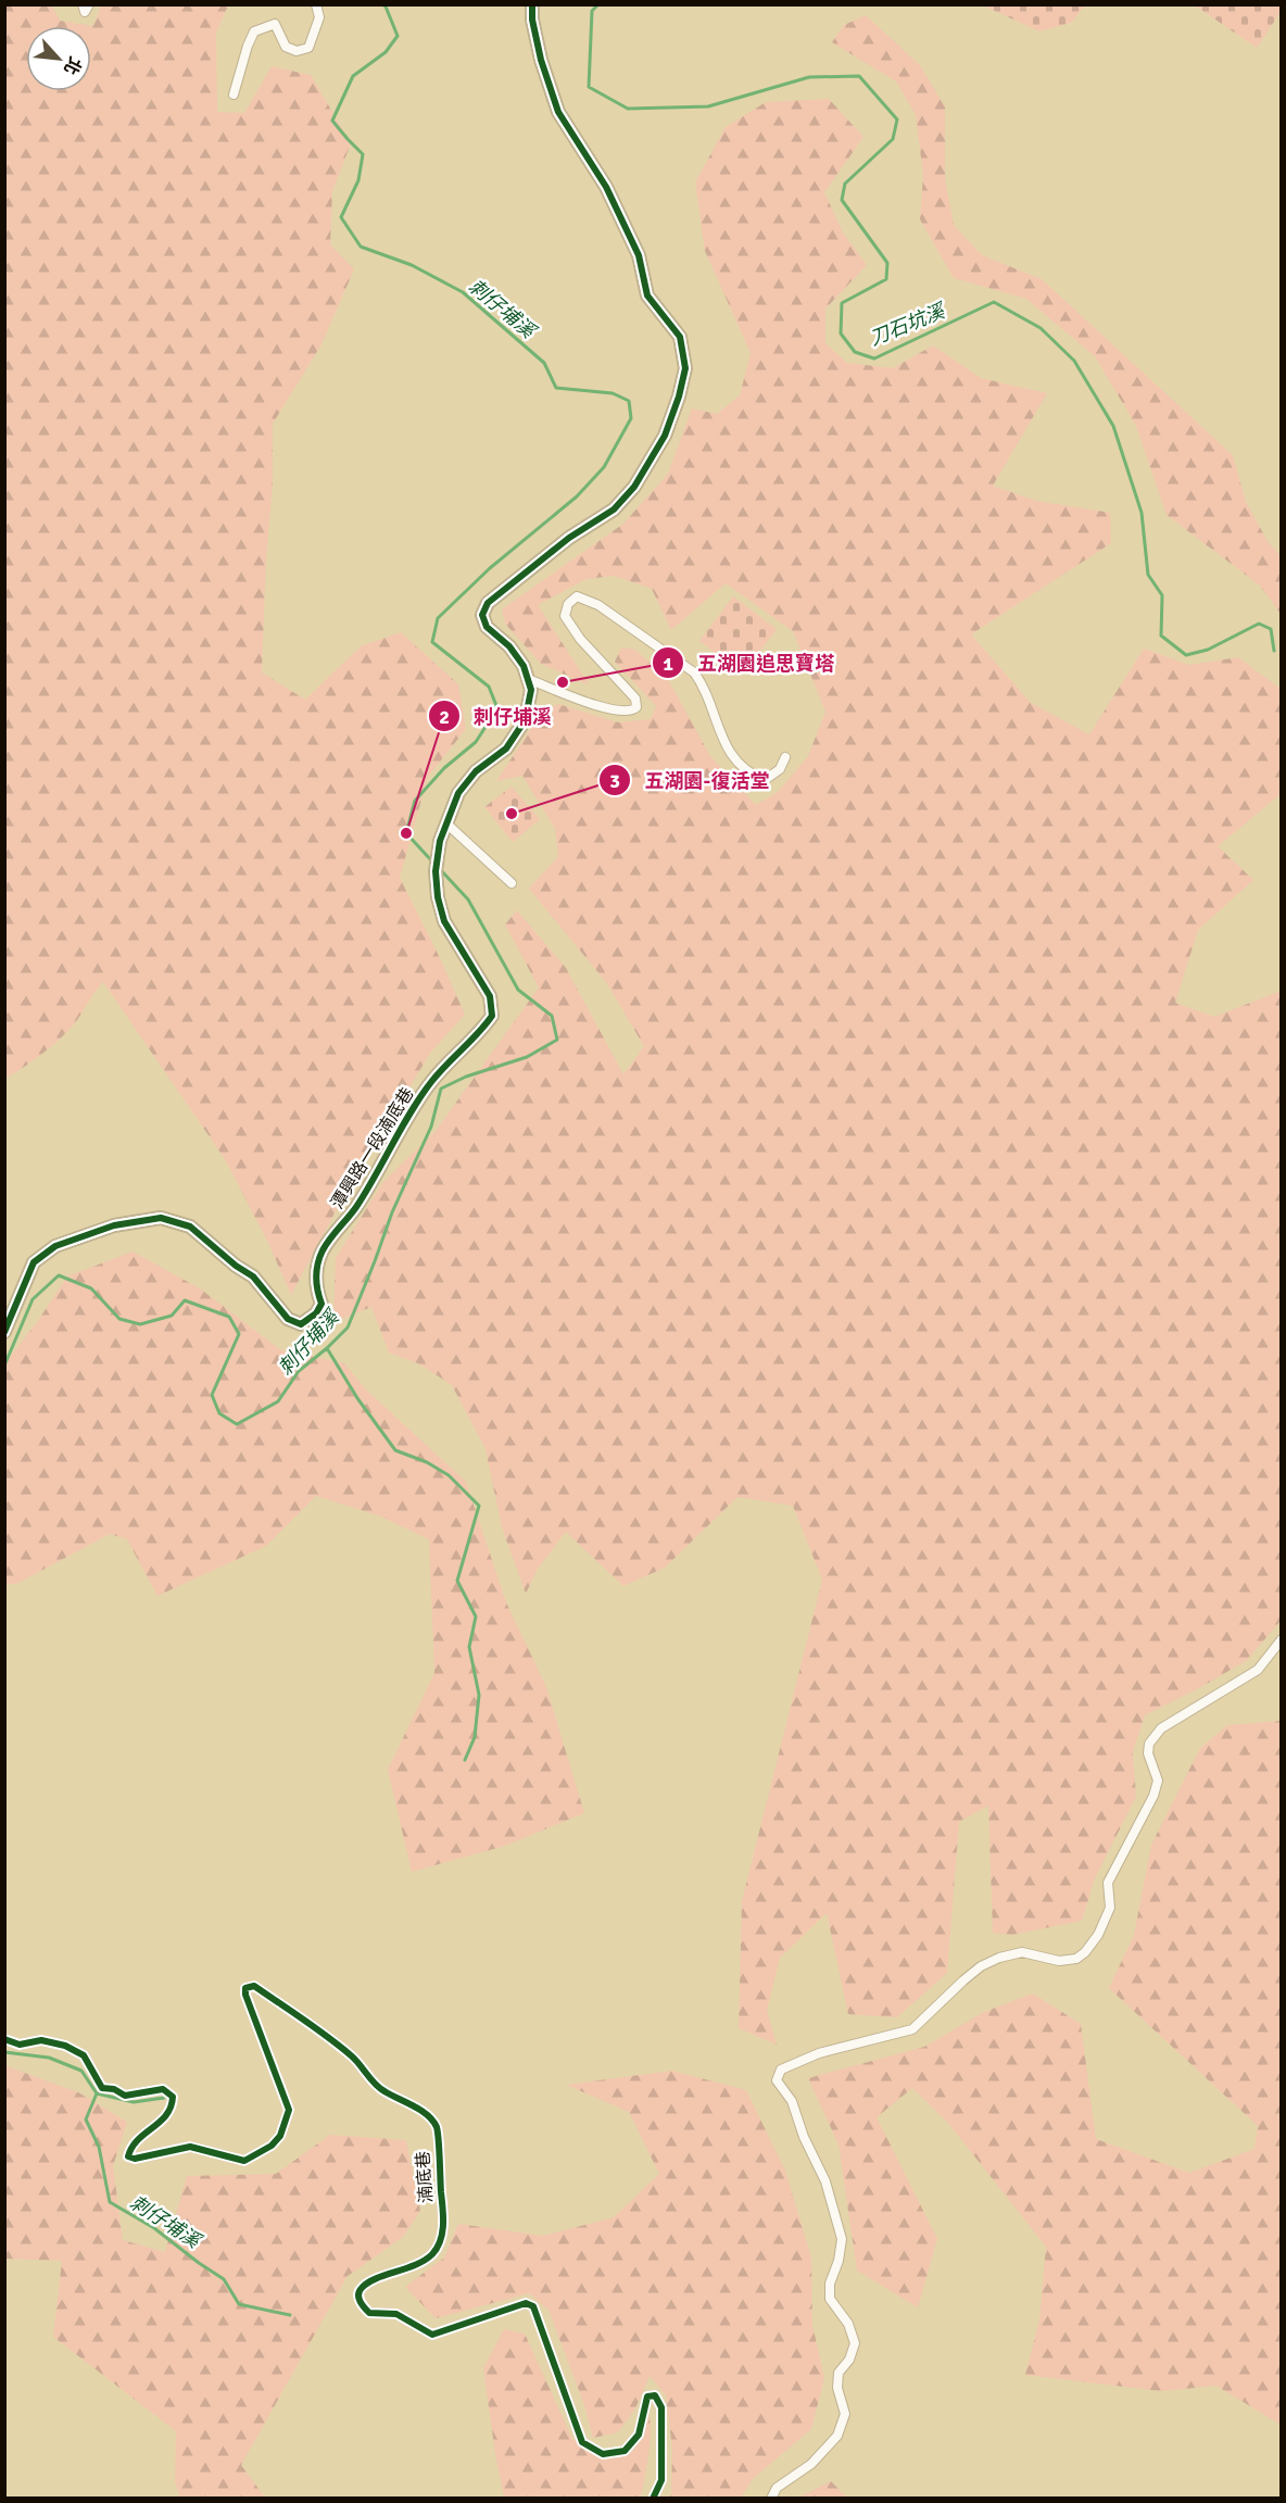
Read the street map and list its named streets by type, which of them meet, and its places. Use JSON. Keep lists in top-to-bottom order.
{
  "streets": {
    "street": ["潭興路一段湳底巷", "湳底巷"]
  },
  "water": ["刺仔埔溪", "刀石坑溪"],
  "places": ["五湖園追思寶塔", "五湖園-復活堂", "刺仔埔溪"],
  "north": "bottom right"
}
